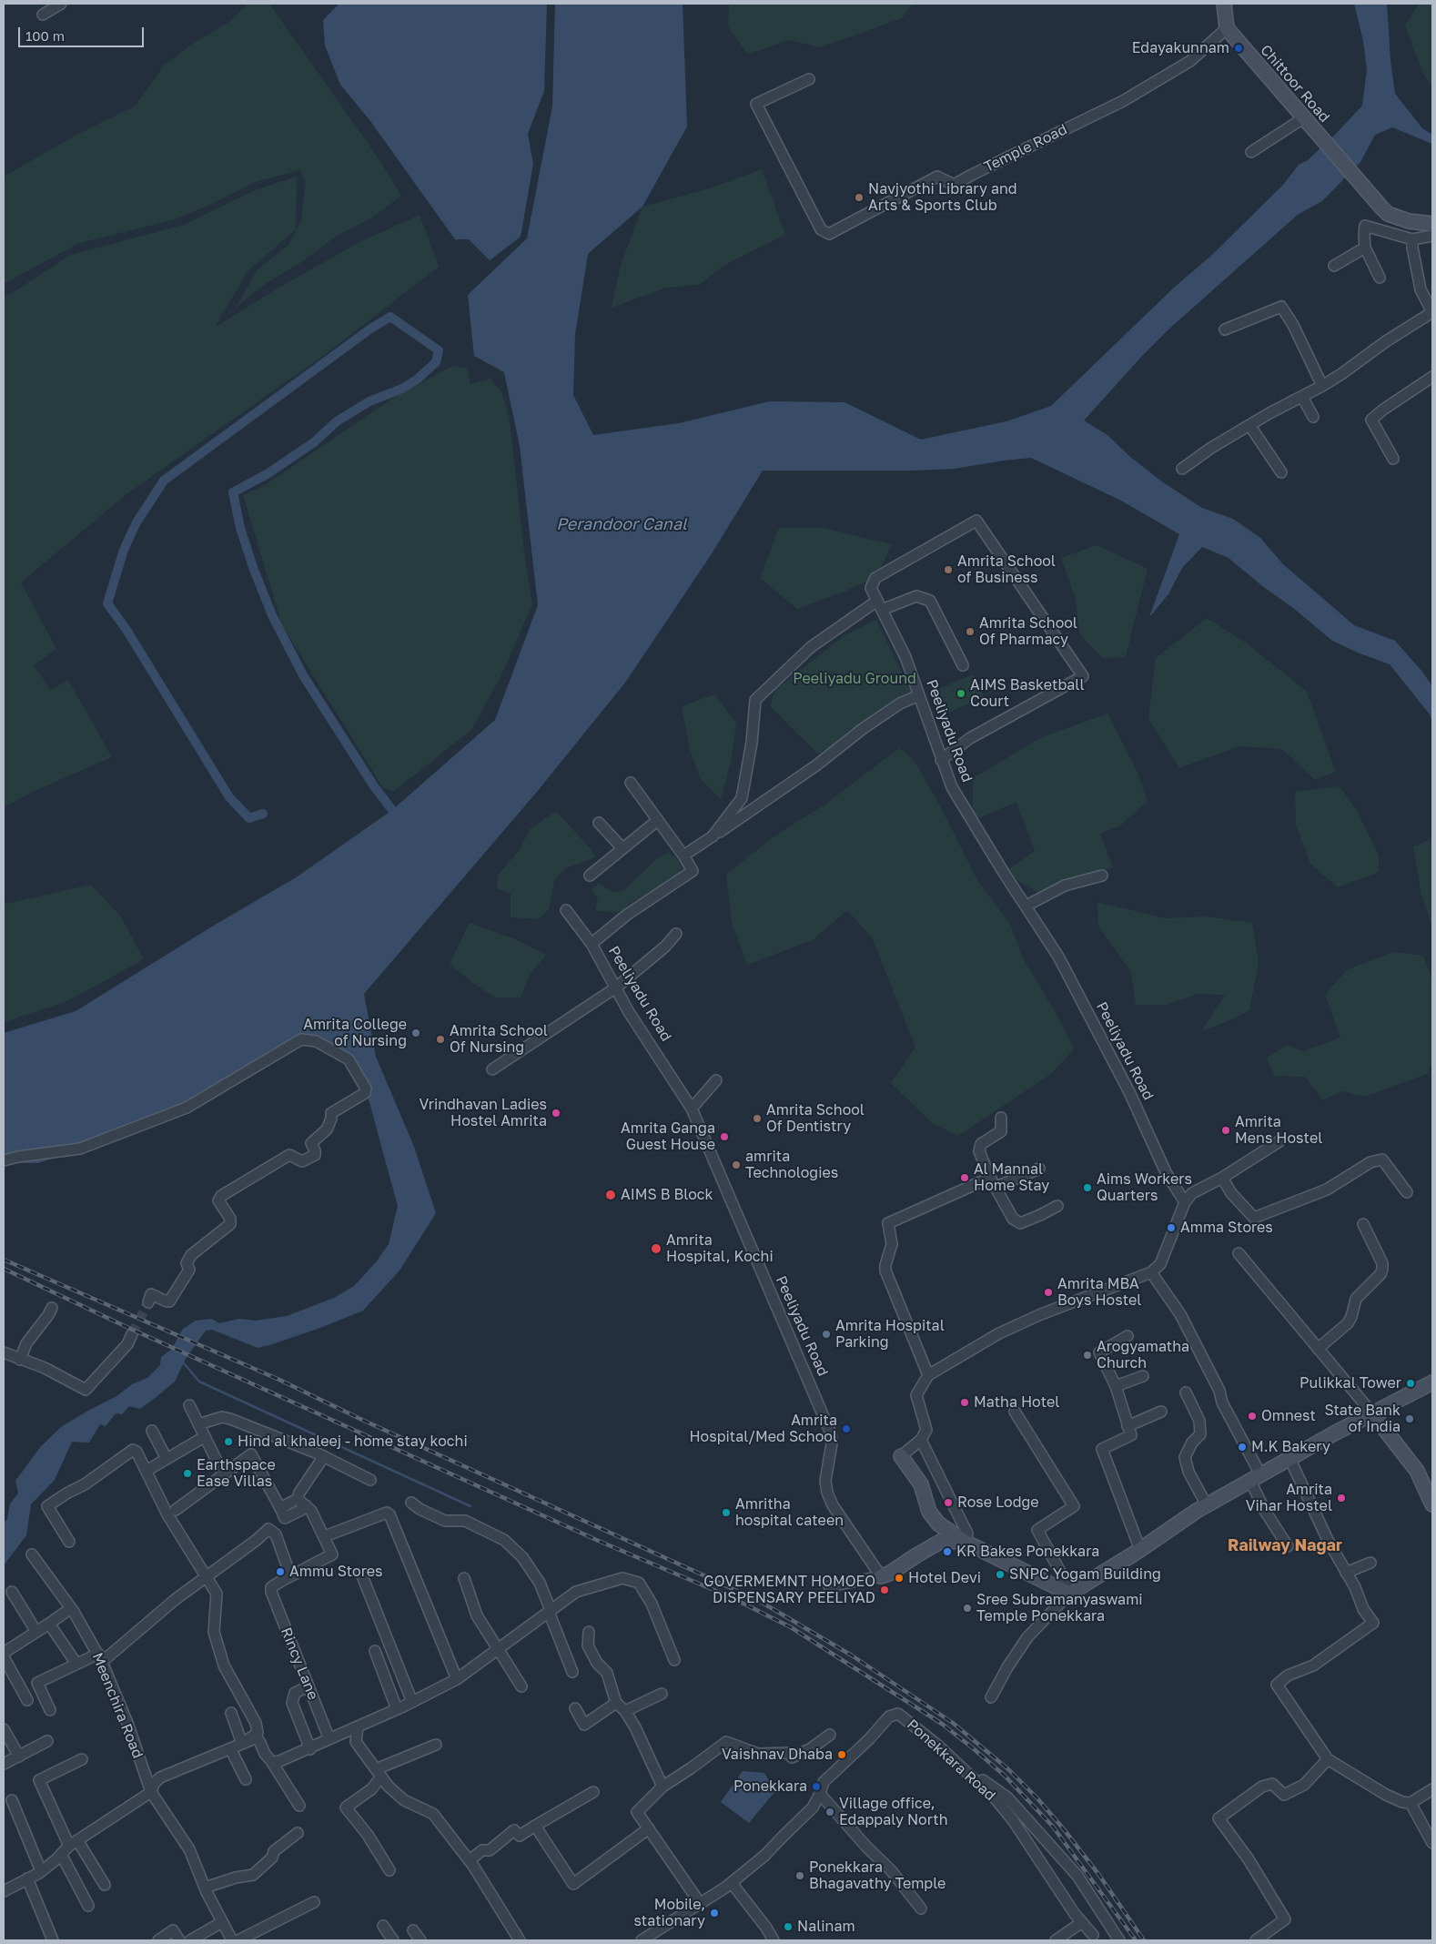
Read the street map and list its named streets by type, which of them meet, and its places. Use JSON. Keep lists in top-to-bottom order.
{
  "streets": {
    "street": [
      "Chittoor Road",
      "Temple Road",
      "Peeliyadu Road",
      "Rincy Lane",
      "Meenchira Road",
      "Ponekkara Road"
    ]
  },
  "crossings": [
    ["Chittoor Road", "Temple Road"]
  ],
  "districts": ["Railway Nagar"],
  "water": ["Perandoor Canal"],
  "parks": ["Peeliyadu Ground"],
  "places": [
    "Edayakunnam",
    "Navjyothi Library and Arts & Sports Club",
    "Amrita School of Business",
    "Amrita School Of Pharmacy",
    "AIMS Basketball Court",
    "Amrita College of Nursing",
    "Amrita School Of Nursing",
    "Vrindhavan Ladies Hostel Amrita",
    "Amrita School Of Dentistry",
    "Amrita Mens Hostel",
    "Amrita Ganga Guest House",
    "amrita Technologies",
    "Al Mannal Home Stay",
    "Aims Workers Quarters",
    "AIMS B Block",
    "Amma Stores",
    "Amrita Hospital, Kochi",
    "Amrita MBA Boys Hostel",
    "Amrita Hospital Parking",
    "Arogyamatha Church",
    "Pulikkal Tower",
    "Matha Hotel",
    "Omnest",
    "State Bank of India",
    "Amrita Hospital/Med School",
    "Hind al khaleej - home stay kochi",
    "M.K Bakery",
    "Earthspace Ease Villas",
    "Amrita Vihar Hostel",
    "Rose Lodge",
    "Amritha hospital cateen",
    "KR Bakes Ponekkara",
    "Ammu Stores",
    "SNPC Yogam Building",
    "Hotel Devi",
    "GOVERMEMNT HOMOEO DISPENSARY PEELIYAD",
    "Sree Subramanyaswami Temple Ponekkara",
    "Vaishnav Dhaba",
    "Ponekkara",
    "Village office, Edappaly North",
    "Ponekkara Bhagavathy Temple",
    "Mobile, stationary",
    "Nalinam"
  ],
  "scale_bar": "100 m"
}
